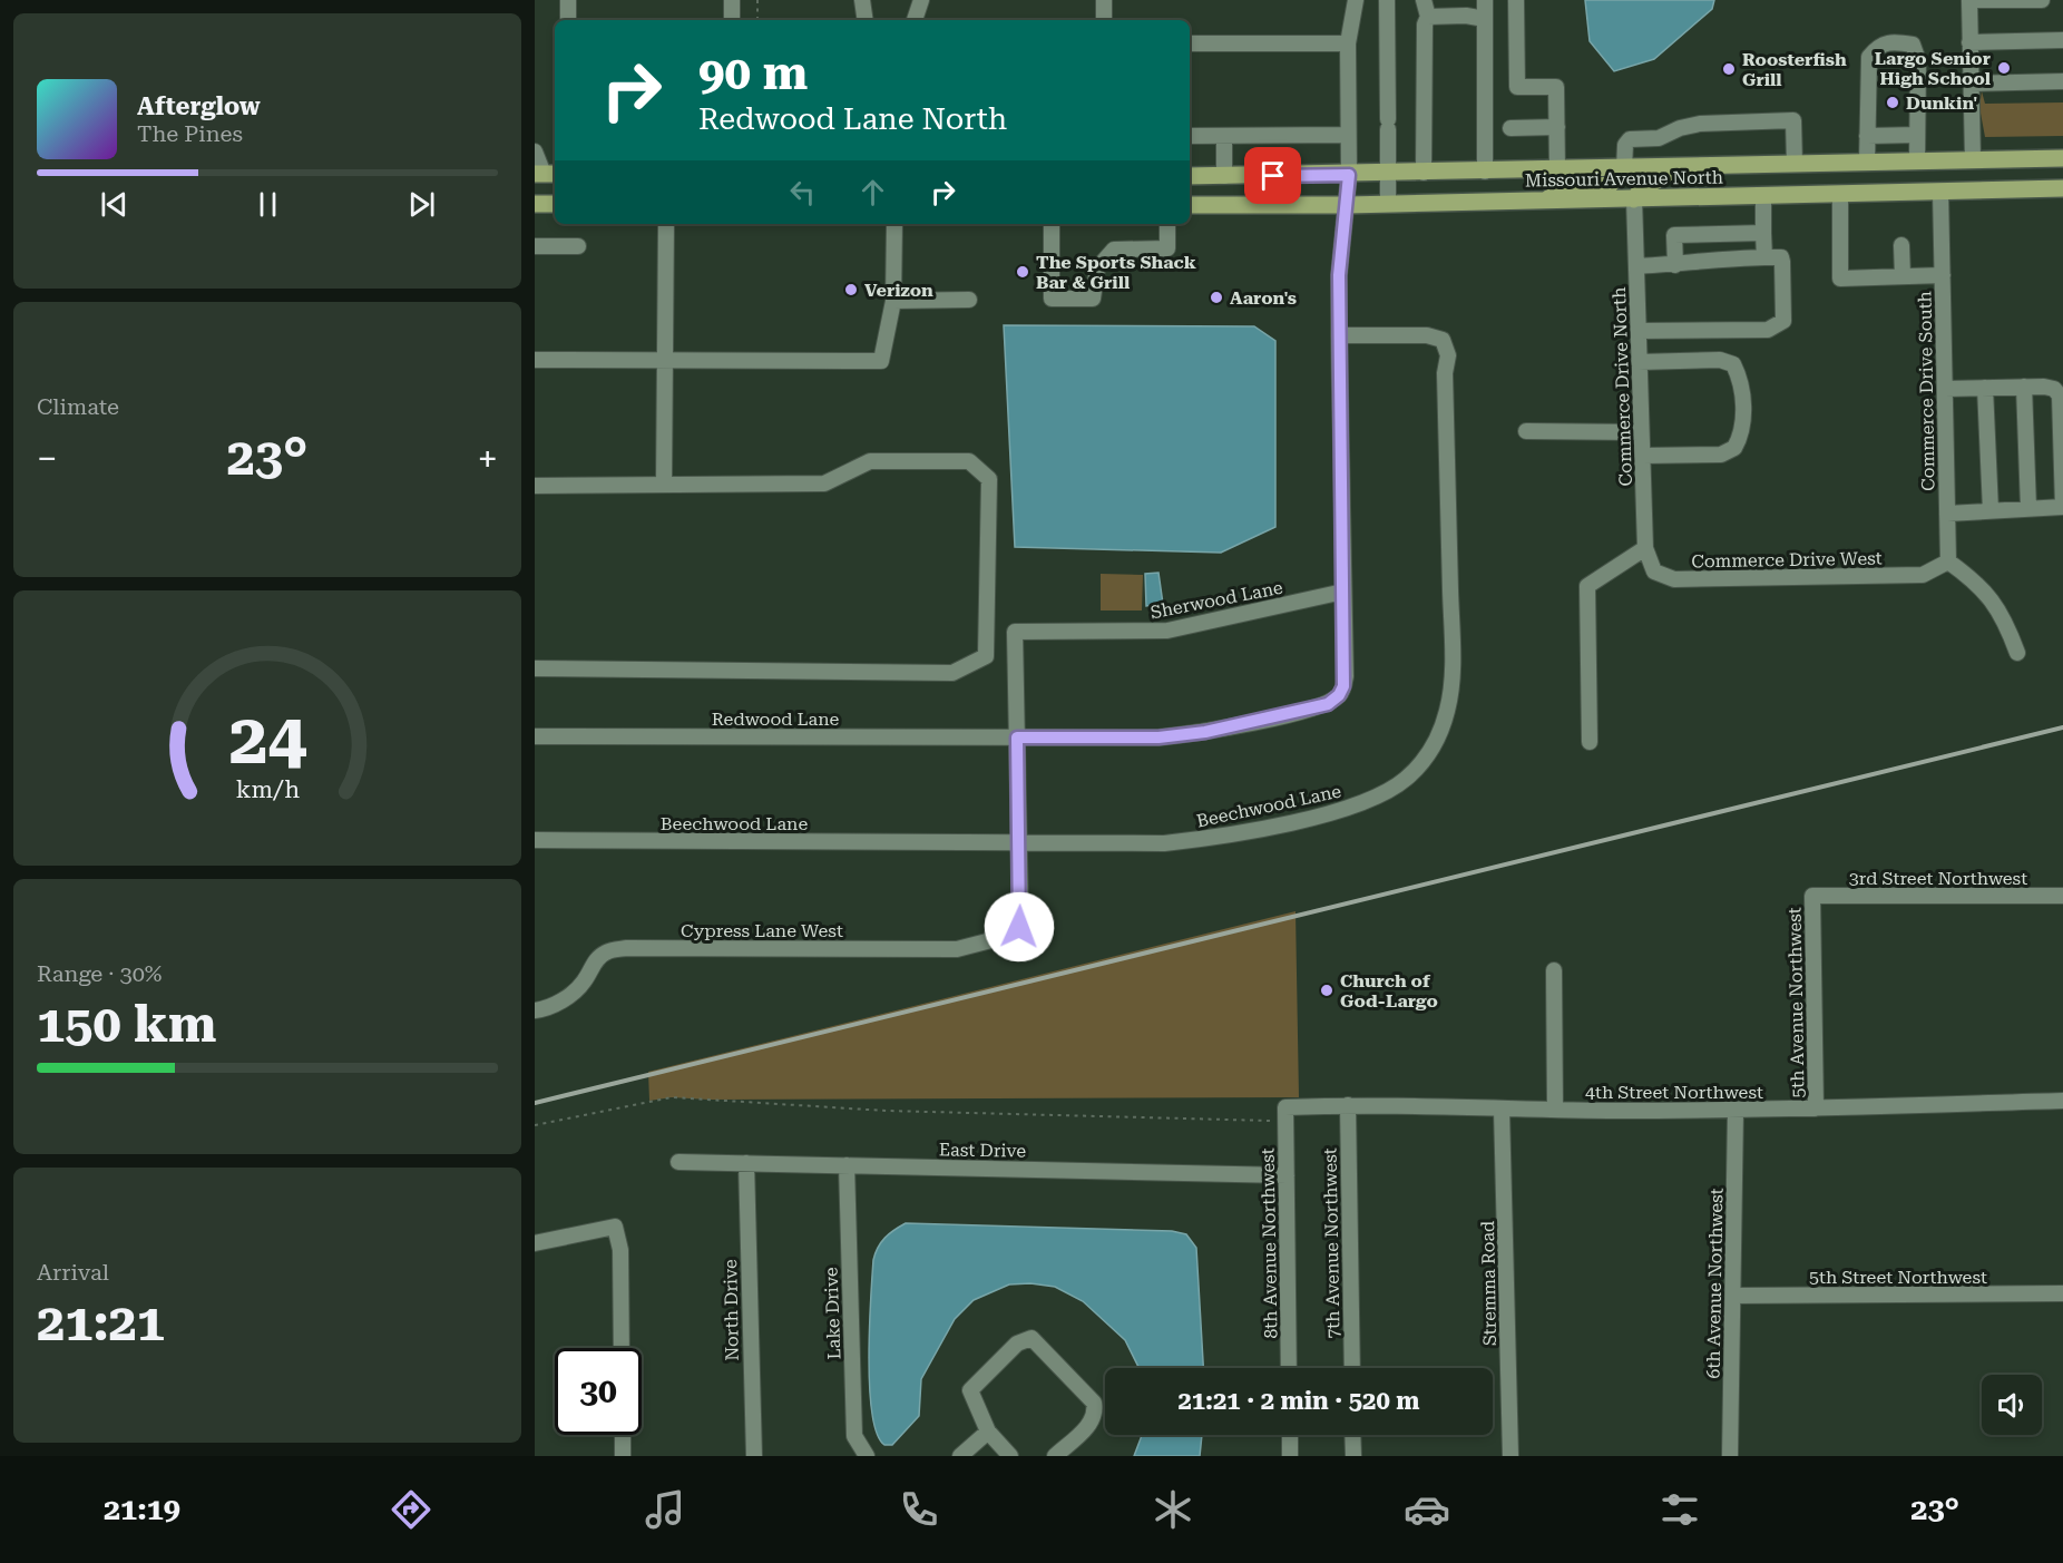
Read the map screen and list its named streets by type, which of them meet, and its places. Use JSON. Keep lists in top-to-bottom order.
{
  "streets": {
    "main road": ["Missouri Avenue North"],
    "street": [
      "Commerce Drive North",
      "Commerce Drive South",
      "Commerce Drive West",
      "Sherwood Lane",
      "Redwood Lane",
      "Beechwood Lane",
      "3rd Street Northwest",
      "Cypress Lane West",
      "5th Avenue Northwest",
      "4th Street Northwest",
      "East Drive",
      "8th Avenue Northwest",
      "7th Avenue Northwest",
      "5th Street Northwest",
      "Stremma Road",
      "6th Avenue Northwest",
      "North Drive",
      "Lake Drive"
    ]
  },
  "crossings": [
    ["Missouri Avenue North", "Commerce Drive North"],
    ["Missouri Avenue North", "Commerce Drive South"],
    ["Missouri Avenue North", "Redwood Lane"],
    ["Commerce Drive North", "Commerce Drive West"],
    ["Commerce Drive South", "Commerce Drive West"],
    ["Sherwood Lane", "Redwood Lane"],
    ["Redwood Lane", "Beechwood Lane"],
    ["Beechwood Lane", "Cypress Lane West"],
    ["3rd Street Northwest", "5th Avenue Northwest"],
    ["5th Avenue Northwest", "4th Street Northwest"],
    ["4th Street Northwest", "8th Avenue Northwest"],
    ["4th Street Northwest", "7th Avenue Northwest"],
    ["4th Street Northwest", "Stremma Road"],
    ["4th Street Northwest", "6th Avenue Northwest"],
    ["East Drive", "8th Avenue Northwest"],
    ["East Drive", "North Drive"],
    ["East Drive", "Lake Drive"],
    ["5th Street Northwest", "6th Avenue Northwest"]
  ],
  "places": [
    "Largo Senior High School",
    "Roosterfish Grill",
    "Dunkin'",
    "The Sports Shack Bar & Grill",
    "Verizon",
    "Aaron's",
    "Church of God-Largo"
  ],
  "page": {
    "turn": ["90 m", "Redwood Lane North"],
    "song": ["Afterglow", "The Pines"],
    "tile": [
      "Climate",
      ["Range · 30%", "150 km"],
      ["Arrival", "21:21"]
    ],
    "heat": ["−", "23°", "+"],
    "limit": "30",
    "trip": "21:21 · 2 min · 520 m",
    "tabs": ["21:19", "23°"],
    "gauge": ["24", "km/h"]
  }
}
